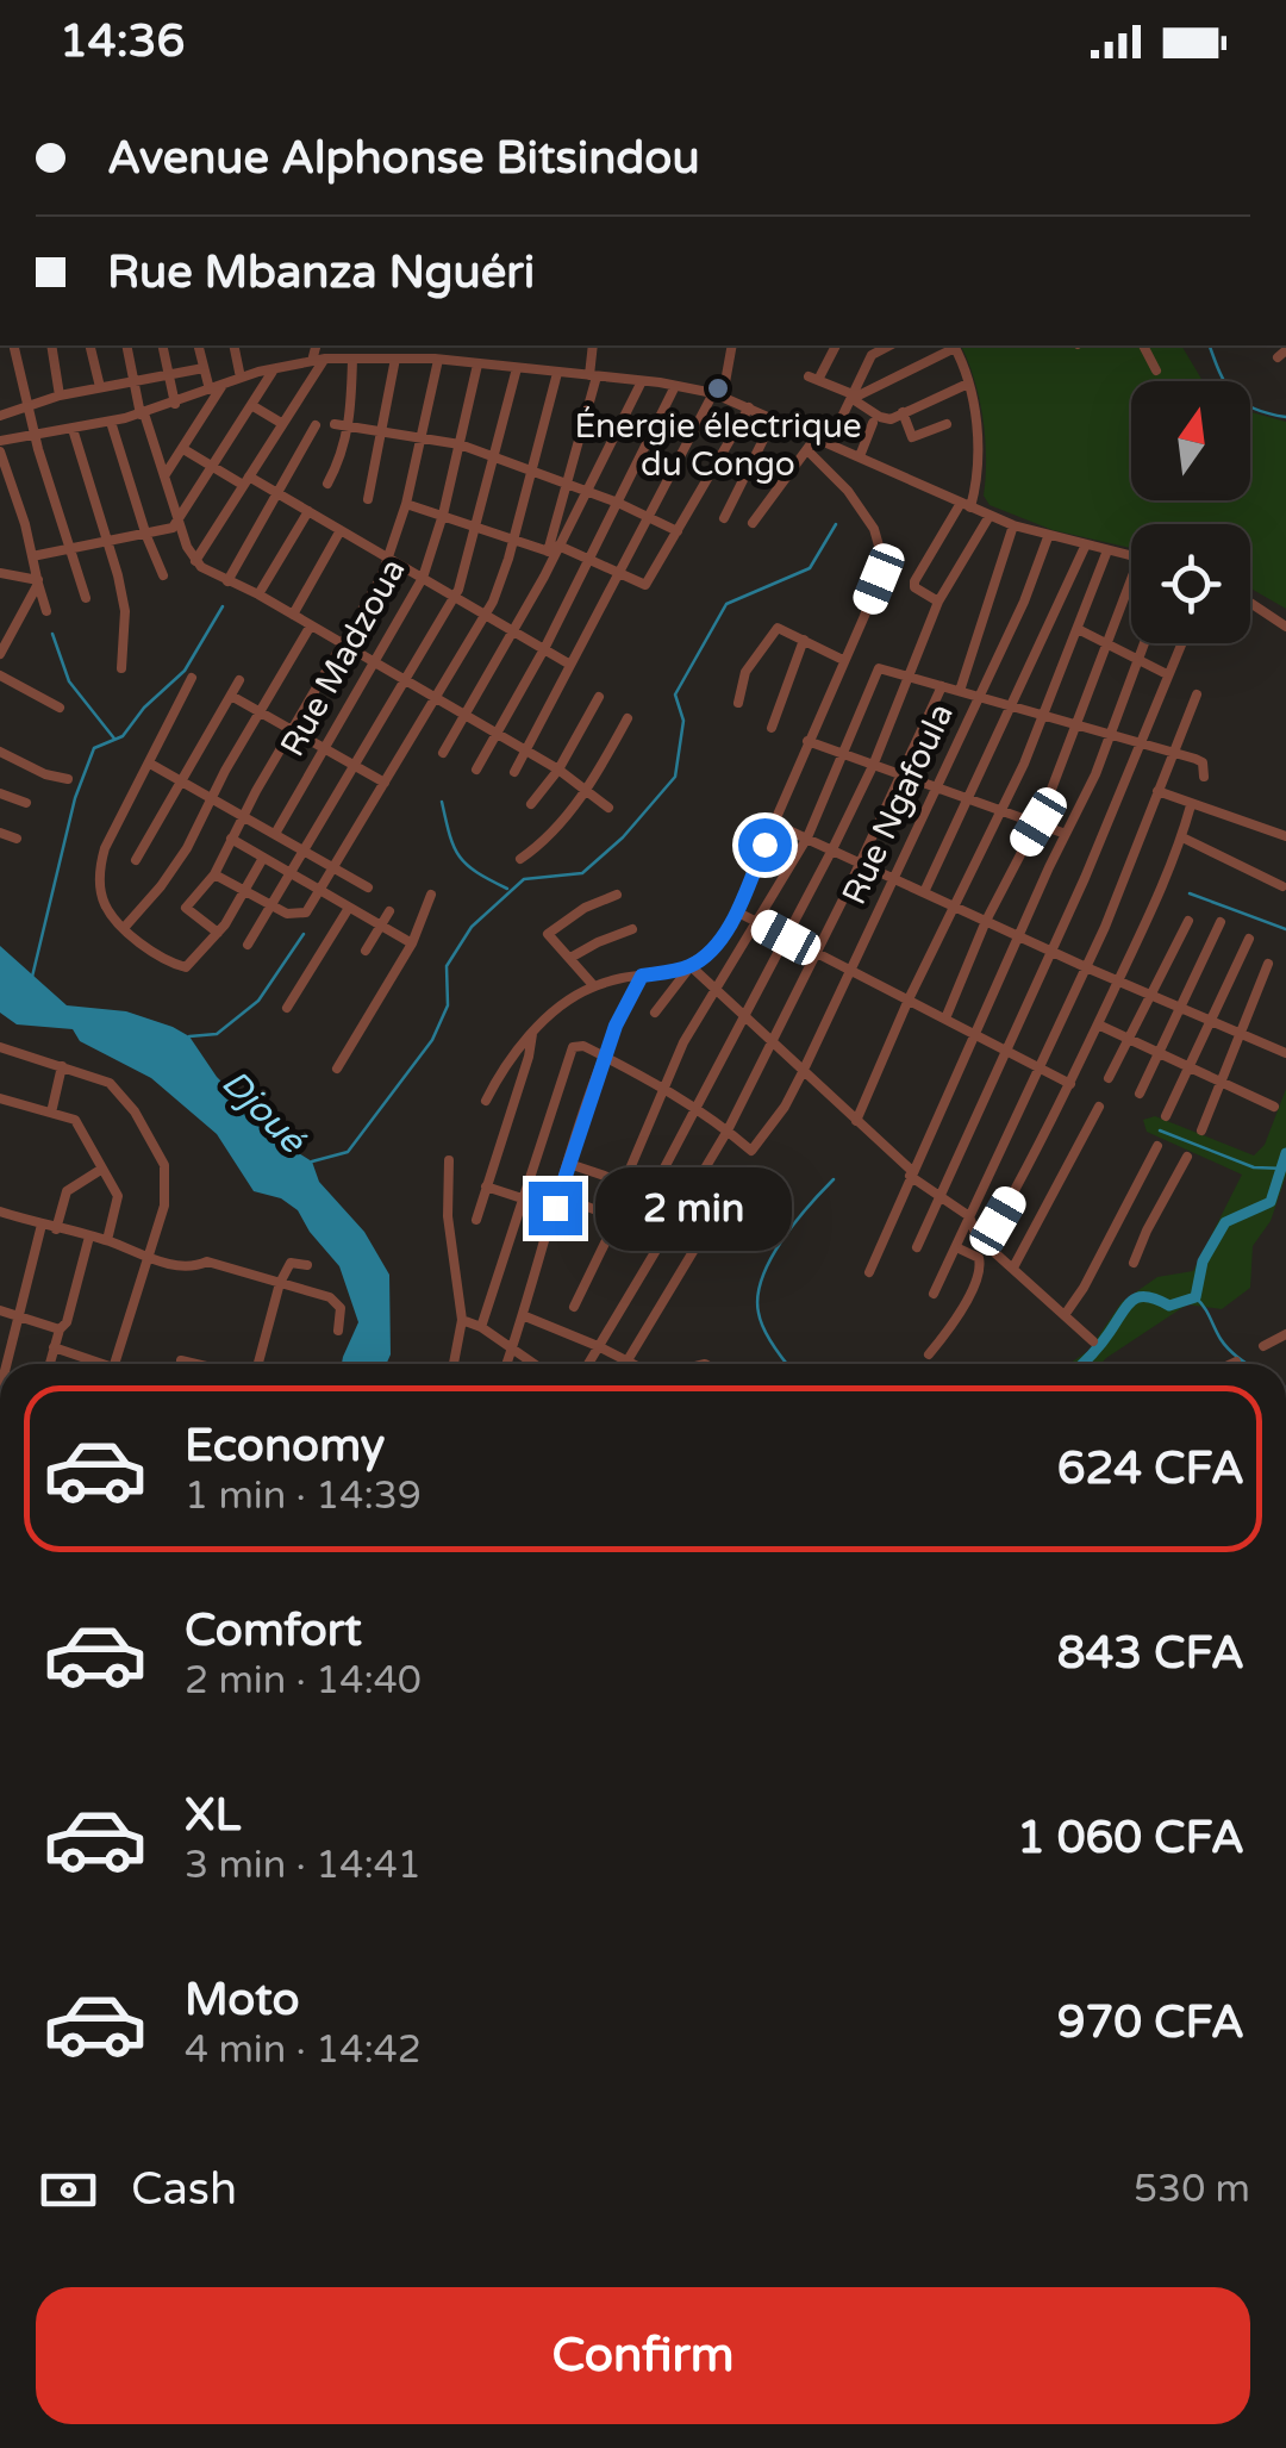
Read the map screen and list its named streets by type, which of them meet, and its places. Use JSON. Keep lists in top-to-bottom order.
{
  "streets": {
    "street": ["Rue Madzoua", "Rue Ngafoula"]
  },
  "water": ["Djoué"],
  "places": ["Énergie électrique du Congo"],
  "north": "top",
  "page": {
    "status": "14:36",
    "banner": ["Avenue Alphonse Bitsindou", "Rue Mbanza Nguéri"],
    "bubble": "2 min",
    "list": [
      {
        "name": "Economy",
        "note": "1 min · 14:39",
        "value": "624 CFA"
      },
      {
        "name": "Comfort",
        "note": "2 min · 14:40",
        "value": "843 CFA"
      },
      {
        "name": "XL",
        "note": "3 min · 14:41",
        "value": "1 060 CFA"
      },
      {
        "name": "Moto",
        "note": "4 min · 14:42",
        "value": "970 CFA"
      }
    ],
    "pay": ["Cash", "530 m"],
    "buttons": "Confirm"
  }
}
